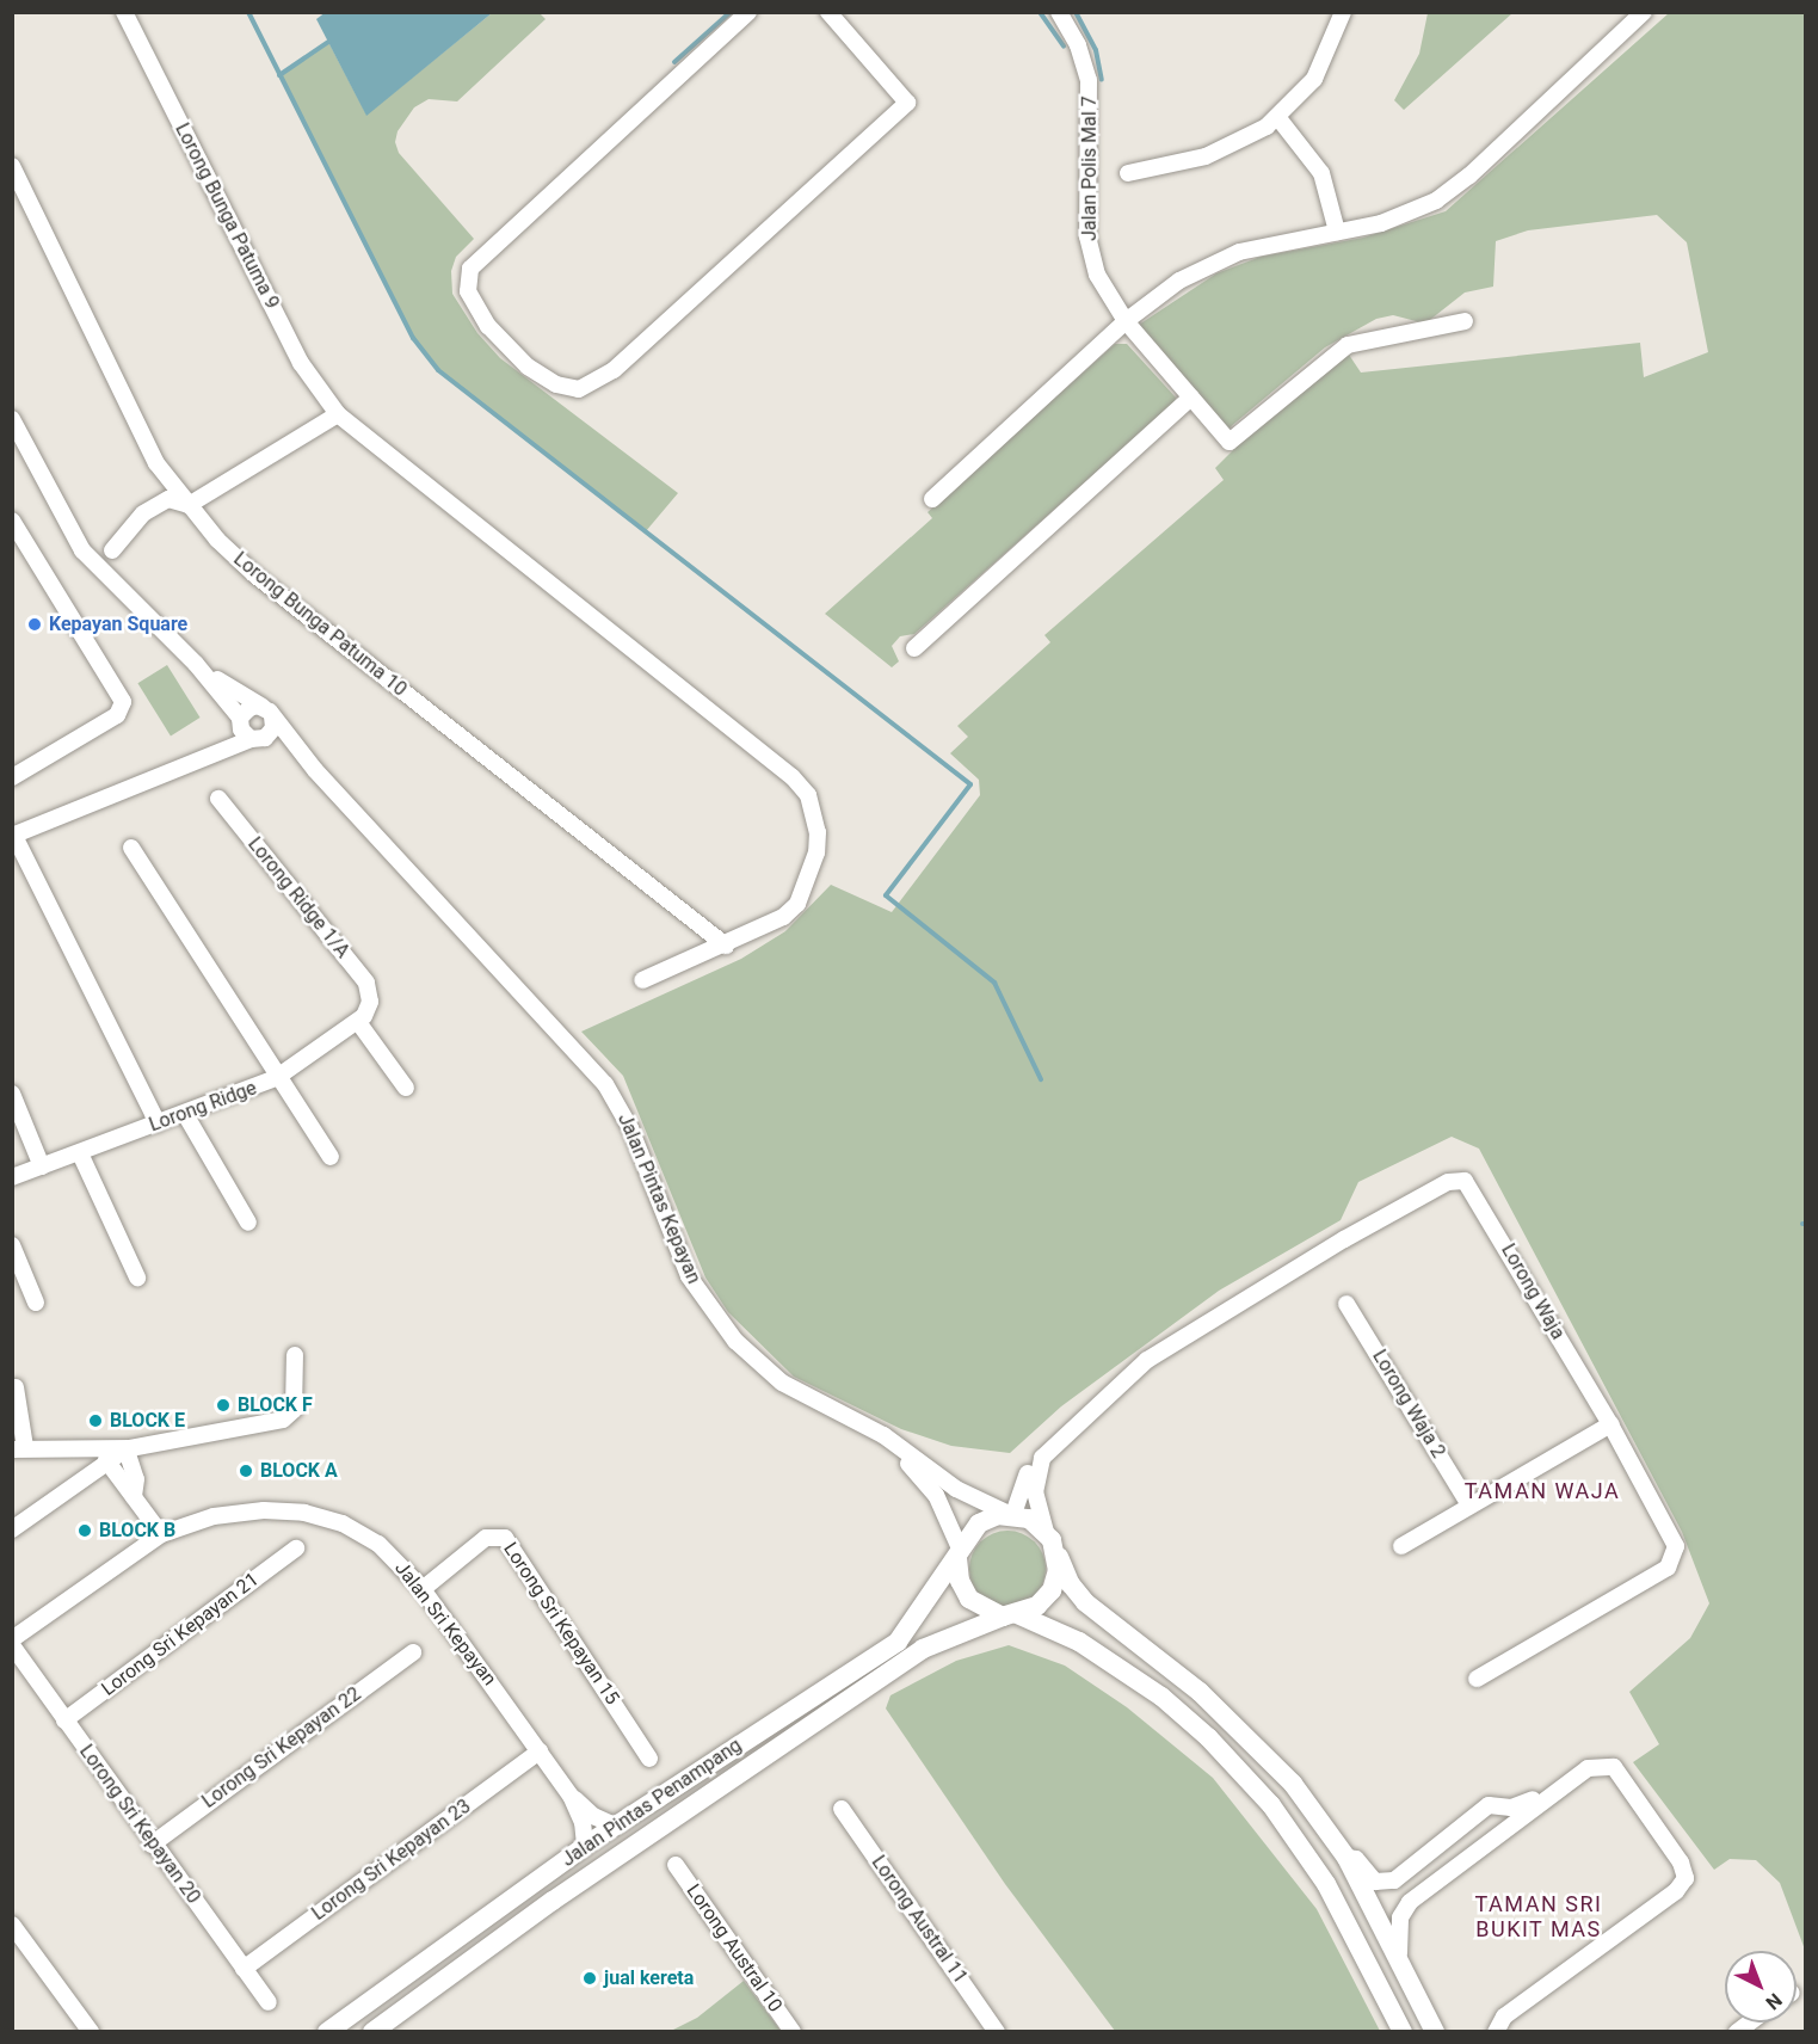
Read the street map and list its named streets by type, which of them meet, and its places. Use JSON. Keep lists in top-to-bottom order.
{
  "streets": {
    "main road": ["Jalan Pintas Penampang"],
    "street": [
      "Jalan Polis Mal 7",
      "Lorong Bunga Patuma 9",
      "Lorong Bunga Patuma 10",
      "Lorong Ridge 1/A",
      "Lorong Ridge",
      "Jalan Pintas Kepayan",
      "Lorong Waja",
      "Lorong Waja 2",
      "Jalan Sri Kepayan",
      "Lorong Sri Kepayan 15",
      "Lorong Sri Kepayan 21",
      "Lorong Sri Kepayan 22",
      "Lorong Sri Kepayan 20",
      "Lorong Sri Kepayan 23",
      "Lorong Austral 11",
      "Lorong Austral 10"
    ]
  },
  "crossings": [
    ["Lorong Bunga Patuma 9", "Lorong Bunga Patuma 10"],
    ["Lorong Ridge 1/A", "Lorong Ridge"],
    ["Jalan Pintas Kepayan", "Lorong Waja"],
    ["Jalan Pintas Kepayan", "Jalan Pintas Penampang"],
    ["Lorong Waja", "Jalan Pintas Penampang"],
    ["Jalan Sri Kepayan", "Lorong Sri Kepayan 15"],
    ["Jalan Sri Kepayan", "Jalan Pintas Penampang"],
    ["Jalan Sri Kepayan", "Lorong Sri Kepayan 23"],
    ["Lorong Sri Kepayan 21", "Lorong Sri Kepayan 20"],
    ["Lorong Sri Kepayan 22", "Lorong Sri Kepayan 20"],
    ["Lorong Sri Kepayan 20", "Lorong Sri Kepayan 23"]
  ],
  "districts": ["TAMAN WAJA", "TAMAN SRI BUKIT MAS"],
  "places": [
    "Kepayan Square",
    "BLOCK F",
    "BLOCK E",
    "BLOCK A",
    "BLOCK B",
    "jual kereta"
  ],
  "north": "bottom right"
}
